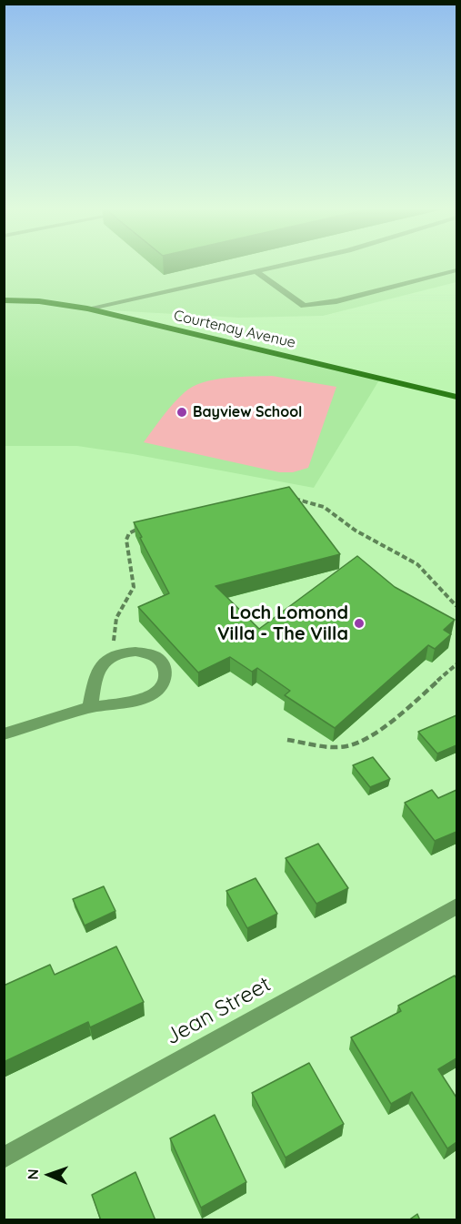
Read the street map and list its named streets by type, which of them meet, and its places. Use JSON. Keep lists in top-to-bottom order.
{
  "streets": {
    "street": ["Courtenay Avenue", "Jean Street"]
  },
  "places": ["Bayview School", "Loch Lomond Villa - The Villa"],
  "north": "left"
}
